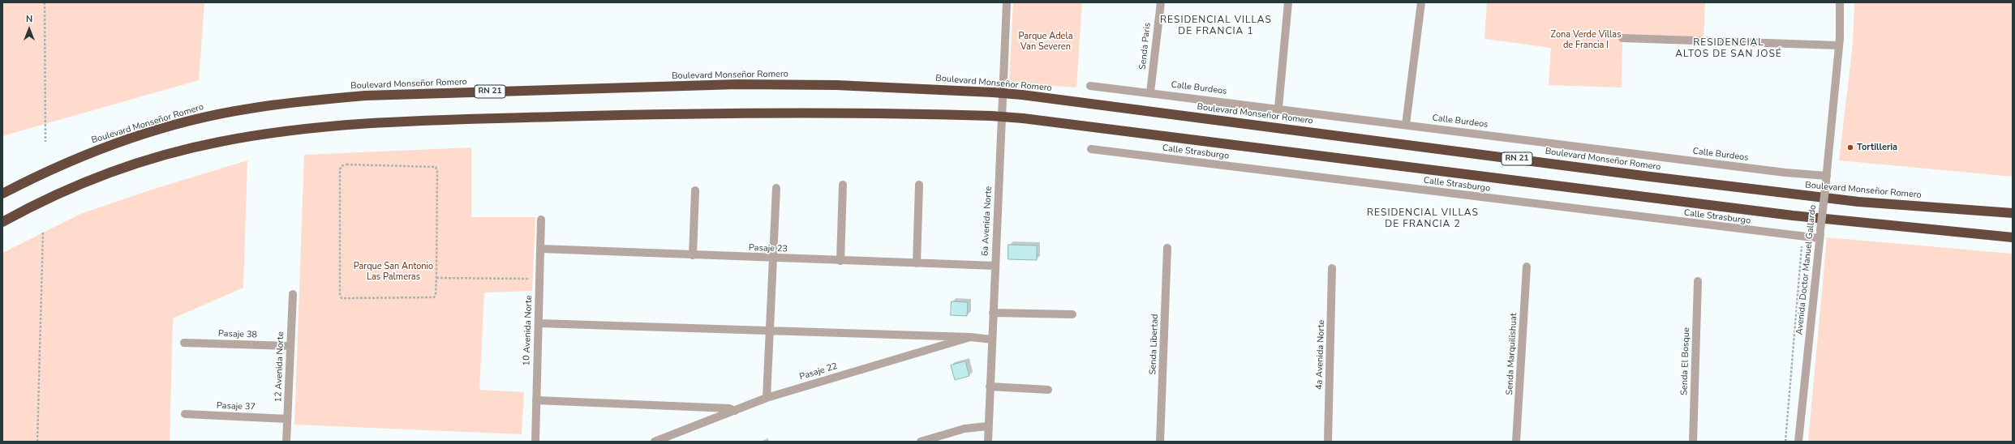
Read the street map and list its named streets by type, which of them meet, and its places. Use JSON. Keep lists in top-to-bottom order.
{
  "streets": {
    "highway": ["Boulevard Monseñor Romero", "RN 21"],
    "street": [
      "Senda Paris",
      "Calle Burdeos",
      "Calle Strasburgo",
      "6a Avenida Norte",
      "Pasaje 23",
      "Avenida Doctor Manuel Gallardo",
      "10 Avenida Norte",
      "Pasaje 38",
      "Senda Libertad",
      "Senda Marquilishuat",
      "4a Avenida Norte",
      "Senda El Bosque",
      "12 Avenida Norte",
      "Pasaje 22",
      "Pasaje 37"
    ]
  },
  "crossings": [
    ["Senda Paris", "Calle Burdeos"],
    ["Calle Burdeos", "Avenida Doctor Manuel Gallardo"],
    ["Calle Strasburgo", "Avenida Doctor Manuel Gallardo"],
    ["6a Avenida Norte", "Pasaje 23"],
    ["6a Avenida Norte", "Pasaje 22"],
    ["Pasaje 23", "10 Avenida Norte"],
    ["Pasaje 38", "12 Avenida Norte"],
    ["12 Avenida Norte", "Pasaje 37"]
  ],
  "districts": ["RESIDENCIAL VILLAS DE FRANCIA 1", "RESIDENCIAL ALTOS DE SAN JOSÉ", "RESIDENCIAL VILLAS DE FRANCIA 2"],
  "parks": ["Zona Verde Villas de Francia I", "Parque Adela Van Severen", "Parque San Antonio Las Palmeras"],
  "places": ["Tortilleria"],
  "north": "top"
}
